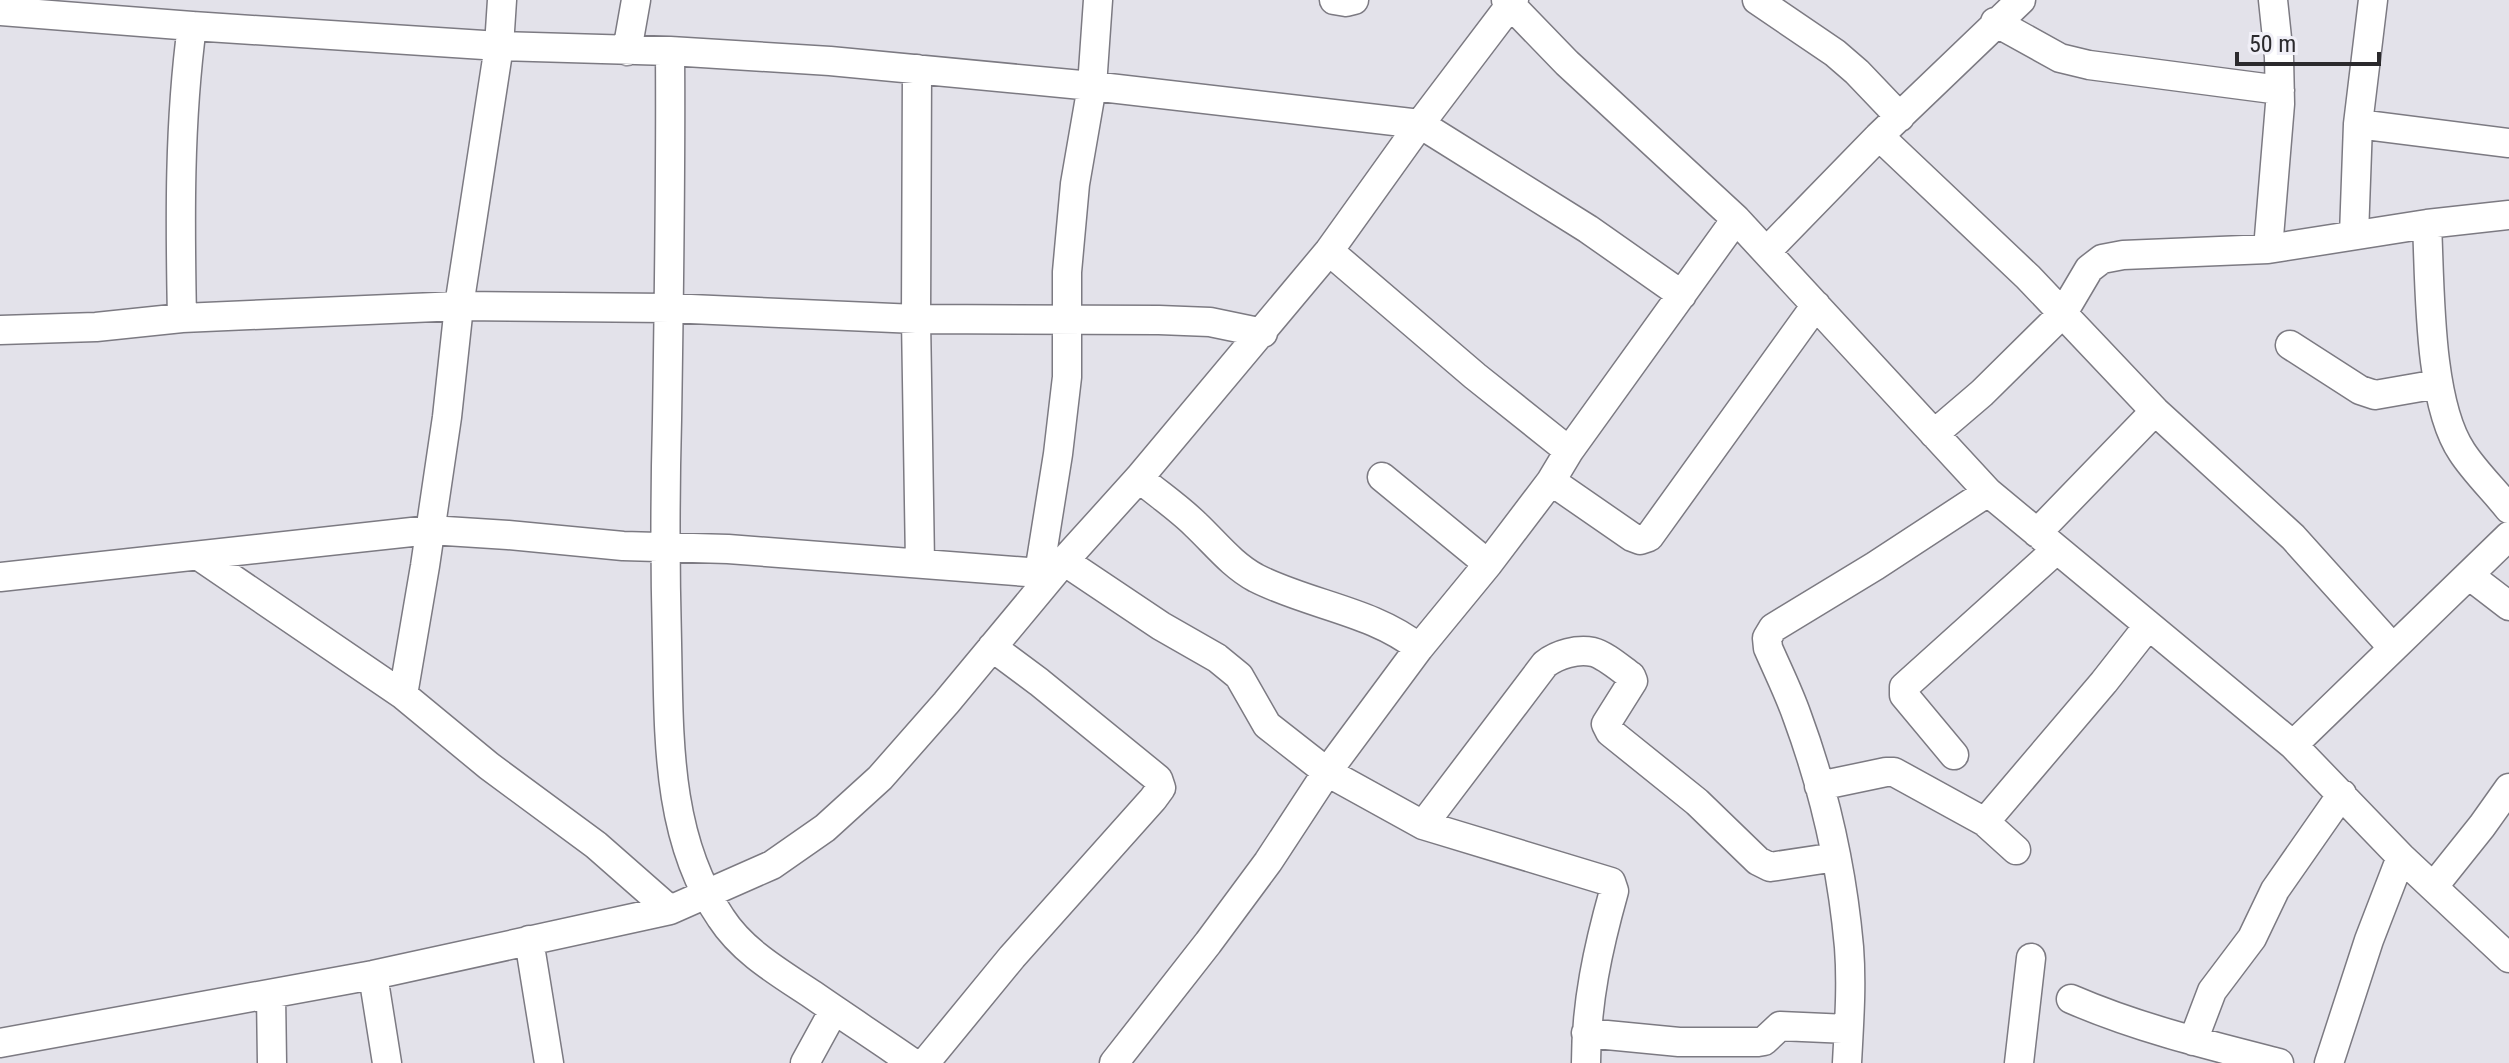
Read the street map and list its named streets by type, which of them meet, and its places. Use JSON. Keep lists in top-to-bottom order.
{
  "scale_bar": "50 m"
}
